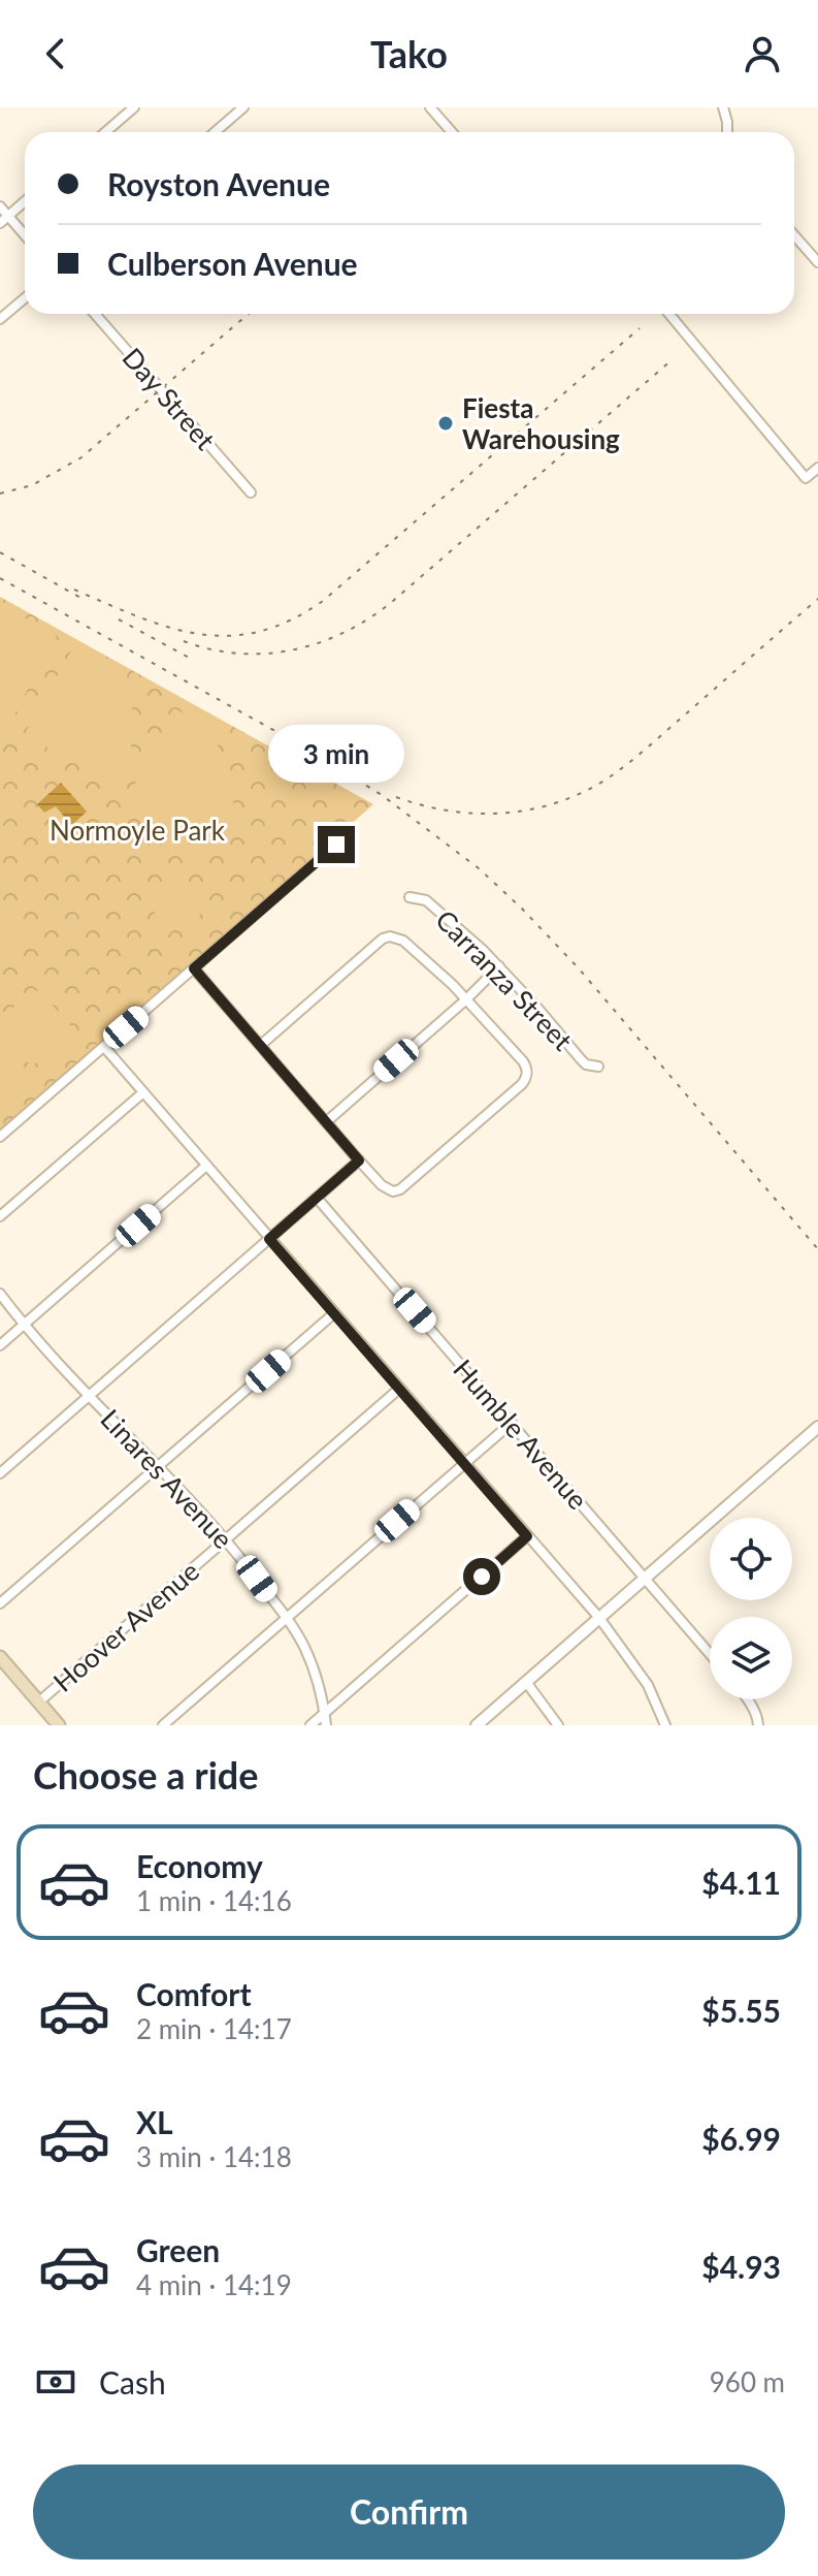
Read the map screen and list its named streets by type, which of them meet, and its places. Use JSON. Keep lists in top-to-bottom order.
{
  "streets": {
    "street": [
      "Day Street",
      "Carranza Street",
      "Humble Avenue",
      "Linares Avenue",
      "Hoover Avenue"
    ]
  },
  "crossings": [
    ["Linares Avenue", "Hoover Avenue"]
  ],
  "parks": ["Normoyle Park"],
  "places": ["Fiesta Warehousing"],
  "page": {
    "header": "Tako",
    "banner": ["Royston Avenue", "Culberson Avenue"],
    "bubble": "3 min",
    "heading": "Choose a ride",
    "list": [
      {
        "name": "Economy",
        "note": "1 min · 14:16",
        "value": "$4.11"
      },
      {
        "name": "Comfort",
        "note": "2 min · 14:17",
        "value": "$5.55"
      },
      {
        "name": "XL",
        "note": "3 min · 14:18",
        "value": "$6.99"
      },
      {
        "name": "Green",
        "note": "4 min · 14:19",
        "value": "$4.93"
      }
    ],
    "pay": ["Cash", "960 m"],
    "buttons": "Confirm"
  }
}
